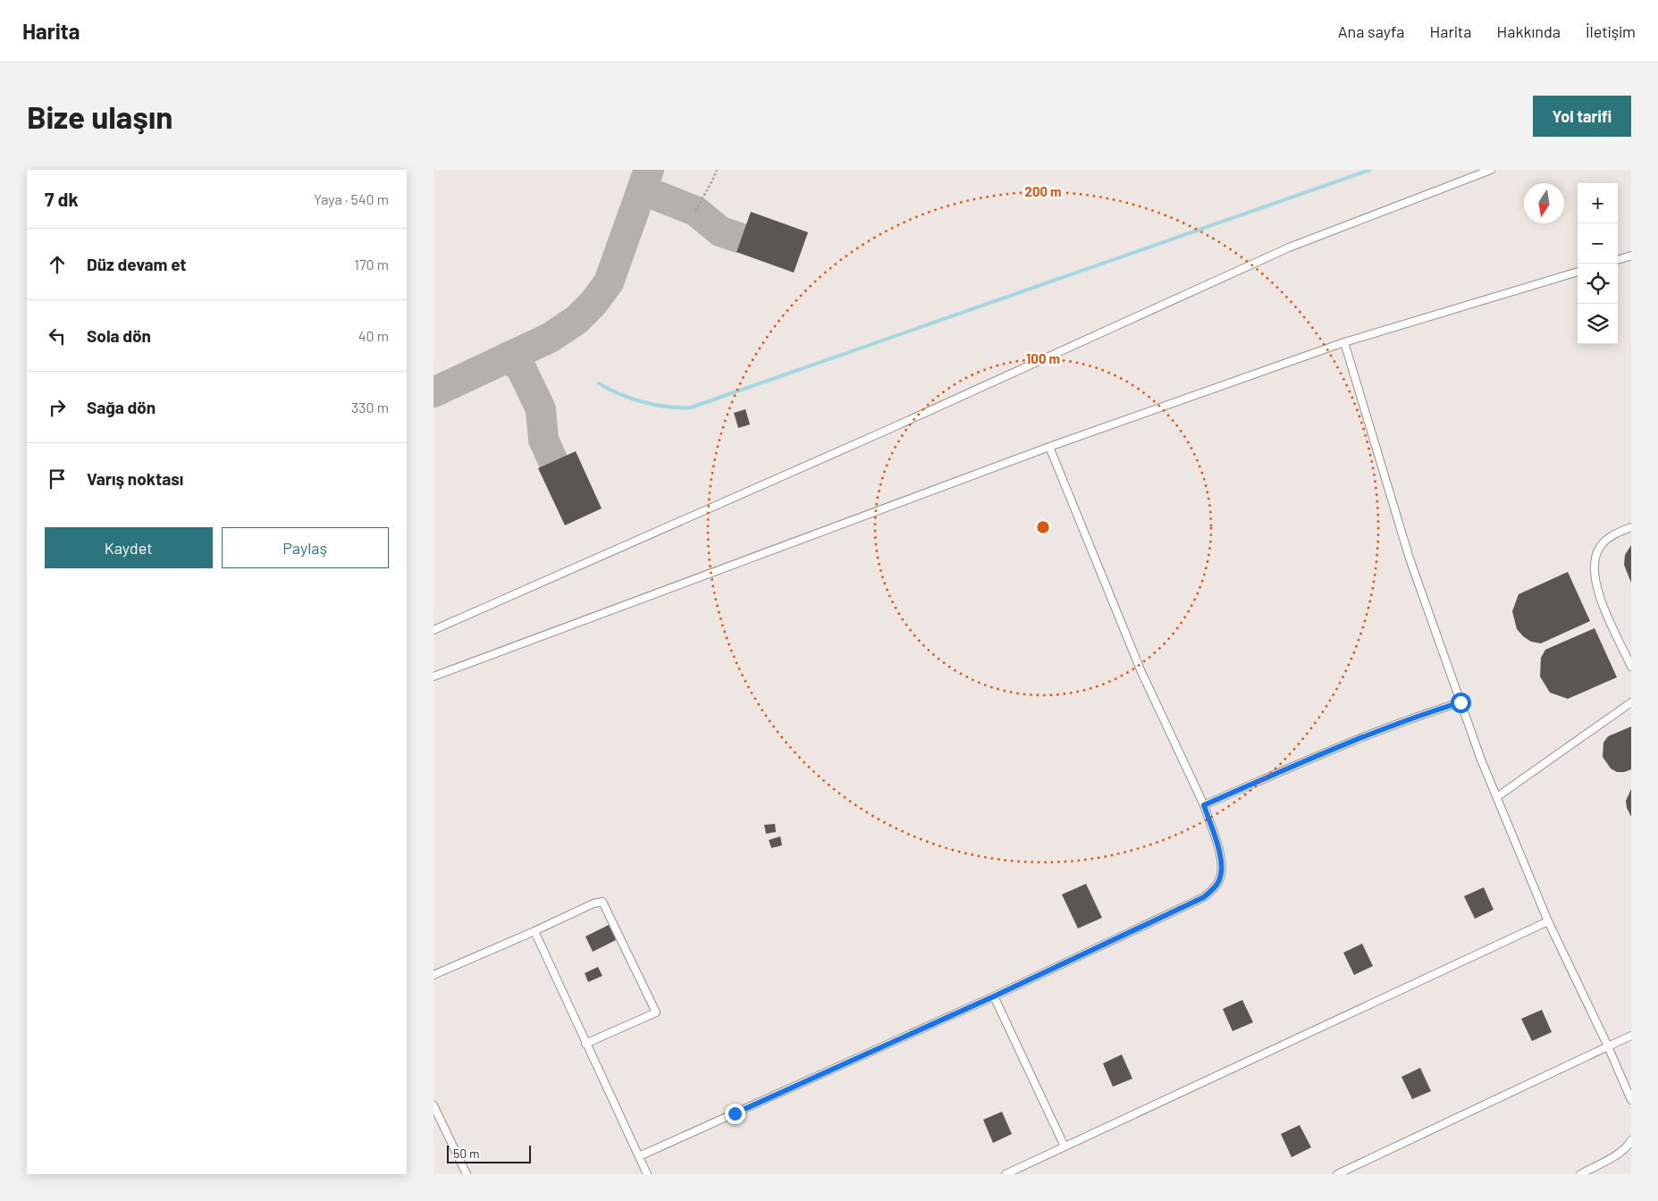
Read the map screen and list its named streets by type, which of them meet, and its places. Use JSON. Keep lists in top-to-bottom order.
{
  "scale_bar": "50 m",
  "north": "bottom",
  "page": {
    "header": "Harita",
    "nav": [
      "Ana sayfa",
      "Harita",
      "Hakkında",
      "İletişim"
    ],
    "buttons": [
      "Yol tarifi",
      ["Kaydet", "Paylaş"]
    ],
    "title": "Bize ulaşın",
    "heading": ["7 dk", "Yaya · 540 m"],
    "map_buttons": ["+", "−"],
    "list": [
      ["Düz devam et", "170 m"],
      ["Sola dön", "40 m"],
      ["Sağa dön", "330 m"],
      "Varış noktası"
    ],
    "scale": "50 m"
  },
  "rings": ["200 m", "100 m"]
}
